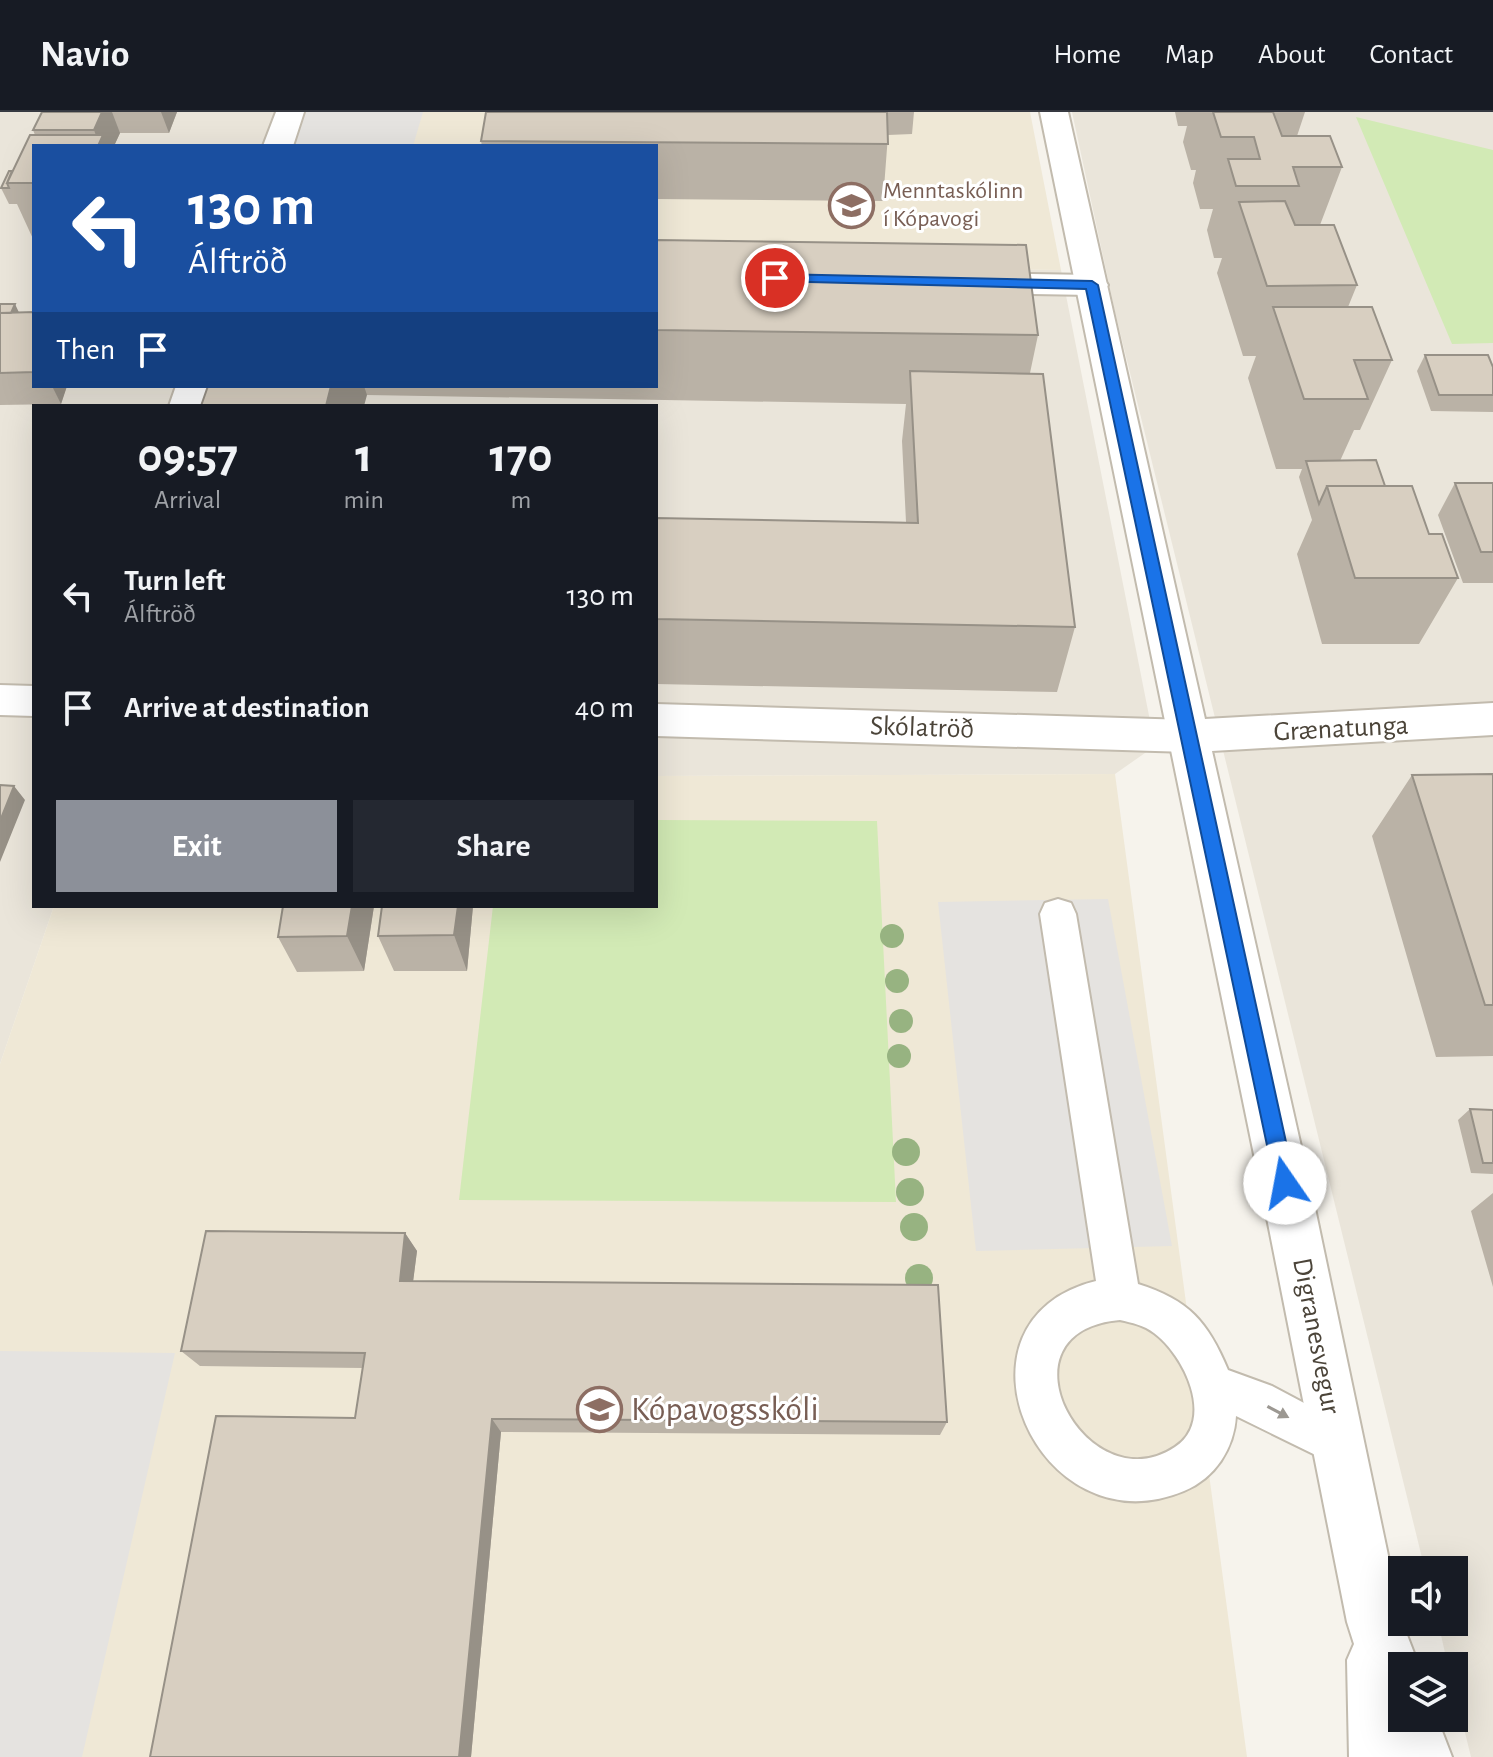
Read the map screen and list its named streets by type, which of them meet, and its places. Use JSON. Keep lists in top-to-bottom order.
{
  "streets": {
    "street": ["Skólatröð", "Grænatunga", "Digranesvegur"]
  },
  "crossings": [
    ["Skólatröð", "Grænatunga"],
    ["Skólatröð", "Digranesvegur"],
    ["Grænatunga", "Digranesvegur"]
  ],
  "places": {
    "school or university": ["Menntaskólinn í Kópavogi", "Kópavogsskóli"]
  },
  "page": {
    "header": "Navio",
    "nav": [
      "Home",
      "Map",
      "About",
      "Contact"
    ],
    "turn": ["130 m", "Álftröð"],
    "then": "Then",
    "eta": [
      "09:57",
      "Arrival",
      "1",
      "min",
      "170",
      "m"
    ],
    "list": [
      {
        "name": "Turn left",
        "note": "Álftröð",
        "value": "130 m"
      },
      {
        "name": "Arrive at destination",
        "value": "40 m"
      }
    ],
    "buttons": ["Exit", "Share"]
  }
}
